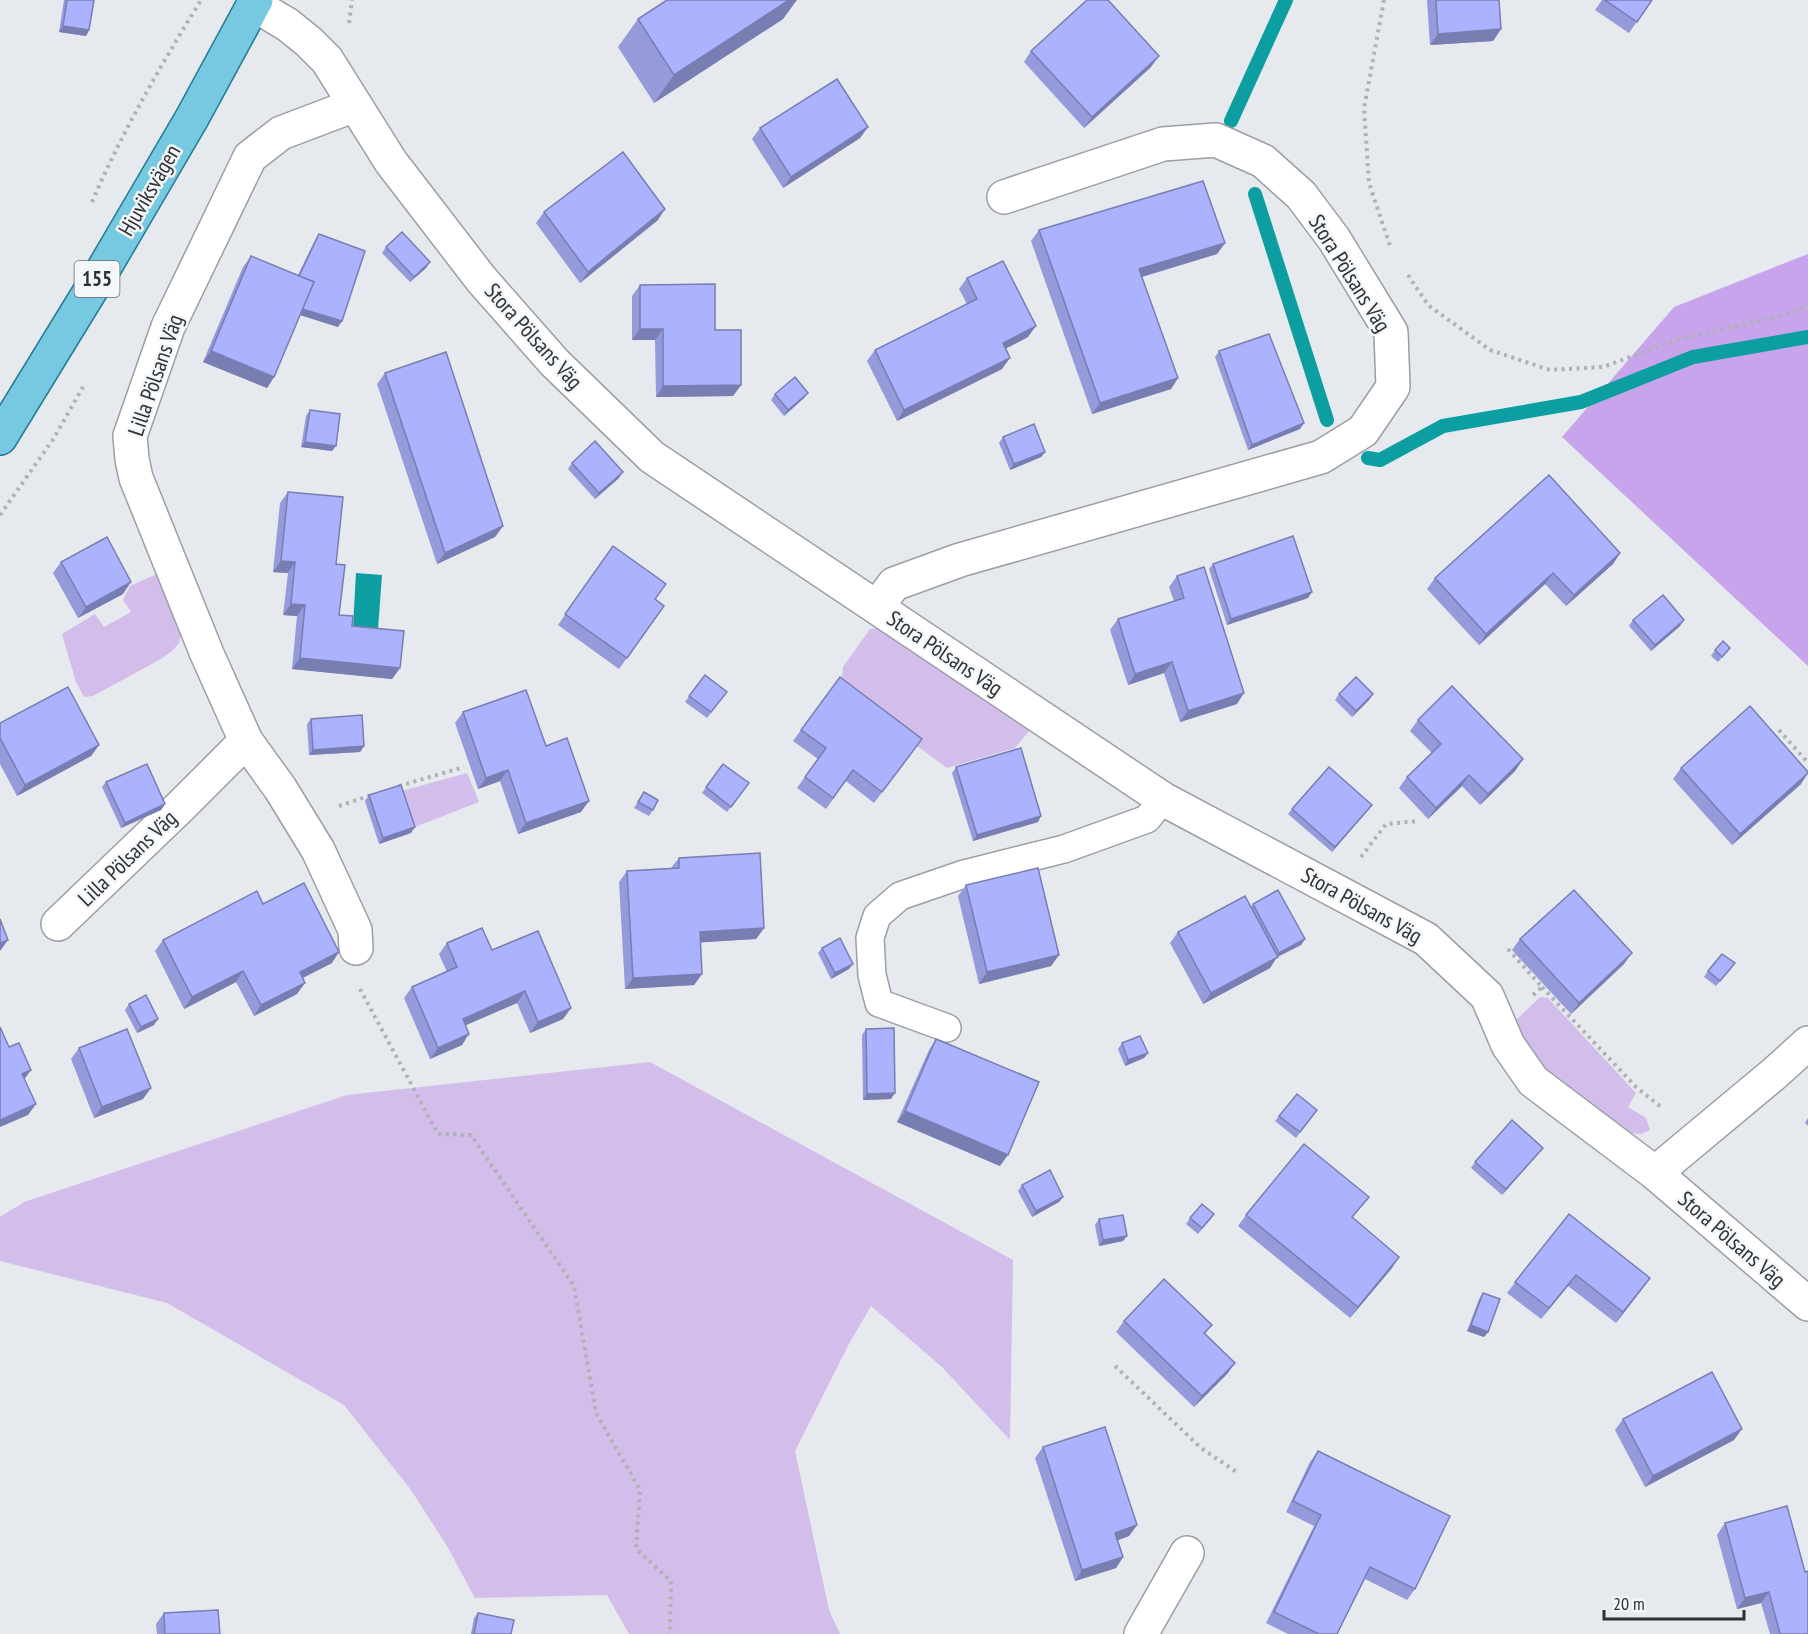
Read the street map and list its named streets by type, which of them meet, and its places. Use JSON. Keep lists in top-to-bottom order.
{
  "streets": {
    "main road": ["Hjuviksvägen", "155"],
    "street": ["Stora Pölsans Väg", "Lilla Pölsans Väg"]
  },
  "crossings": [
    ["Hjuviksvägen", "Stora Pölsans Väg"],
    ["Stora Pölsans Väg", "Lilla Pölsans Väg"]
  ],
  "scale_bar": "20 m"
}
